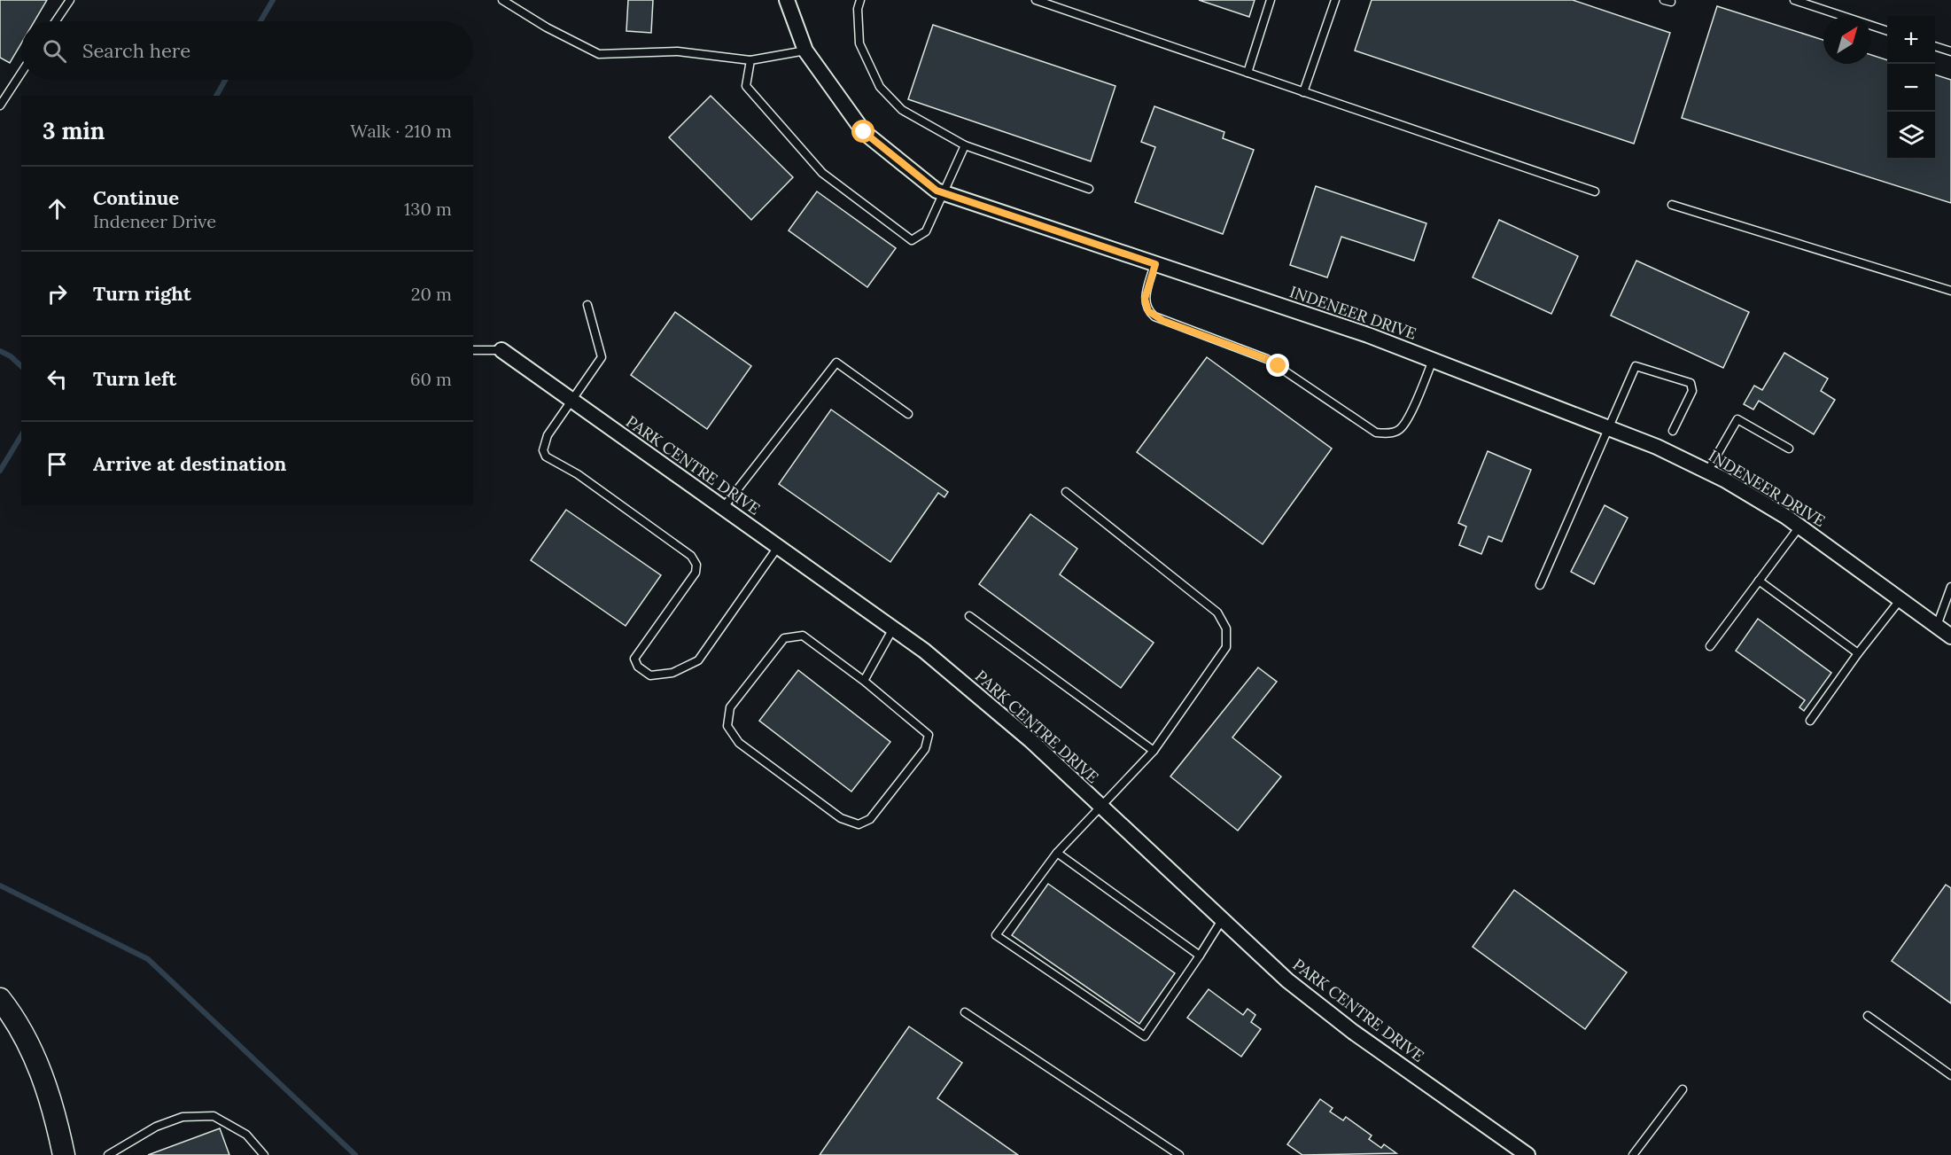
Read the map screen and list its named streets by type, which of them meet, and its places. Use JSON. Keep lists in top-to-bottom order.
{
  "streets": {
    "street": ["INDENEER DRIVE", "PARK CENTRE DRIVE"]
  },
  "north": "top right",
  "page": {
    "map_buttons": ["+", "−"],
    "search": "Search here",
    "heading": ["3 min", "Walk · 210 m"],
    "list": [
      ["Continue", "Indeneer Drive", "130 m"],
      ["Turn right", "20 m"],
      ["Turn left", "60 m"],
      "Arrive at destination"
    ]
  }
}
